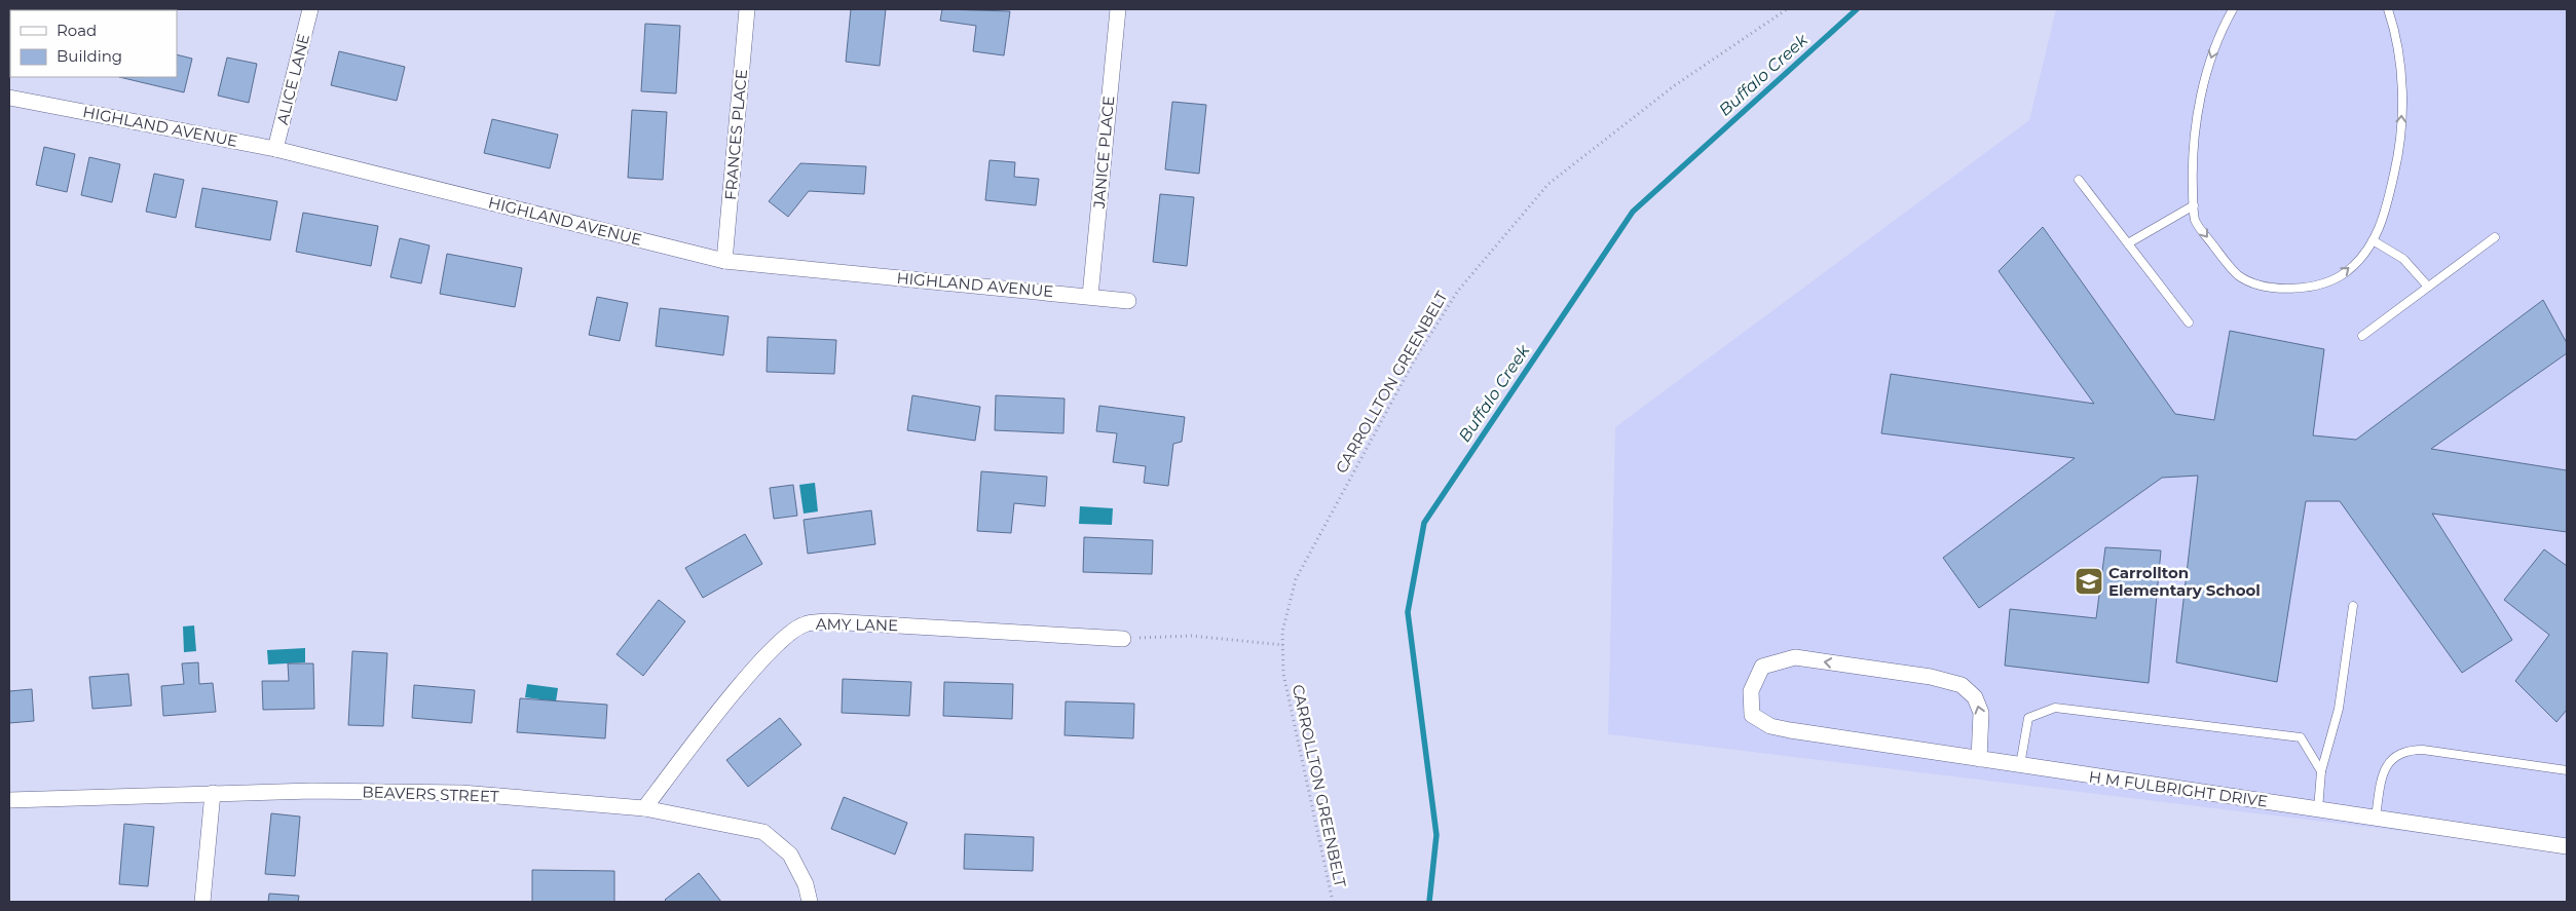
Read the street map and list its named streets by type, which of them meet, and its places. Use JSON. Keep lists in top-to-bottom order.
{
  "streets": {
    "street": [
      "ALICE LANE",
      "HIGHLAND AVENUE",
      "FRANCES PLACE",
      "JANICE PLACE",
      "AMY LANE",
      "H M FULBRIGHT DRIVE",
      "BEAVERS STREET"
    ],
    "path": ["CARROLLTON GREENBELT"]
  },
  "crossings": [
    ["ALICE LANE", "HIGHLAND AVENUE"],
    ["HIGHLAND AVENUE", "FRANCES PLACE"],
    ["HIGHLAND AVENUE", "JANICE PLACE"],
    ["AMY LANE", "BEAVERS STREET"]
  ],
  "water": ["Buffalo Creek"],
  "places": {
    "school or university": ["Carrollton Elementary School"]
  },
  "legend": ["Road", "Building"]
}
